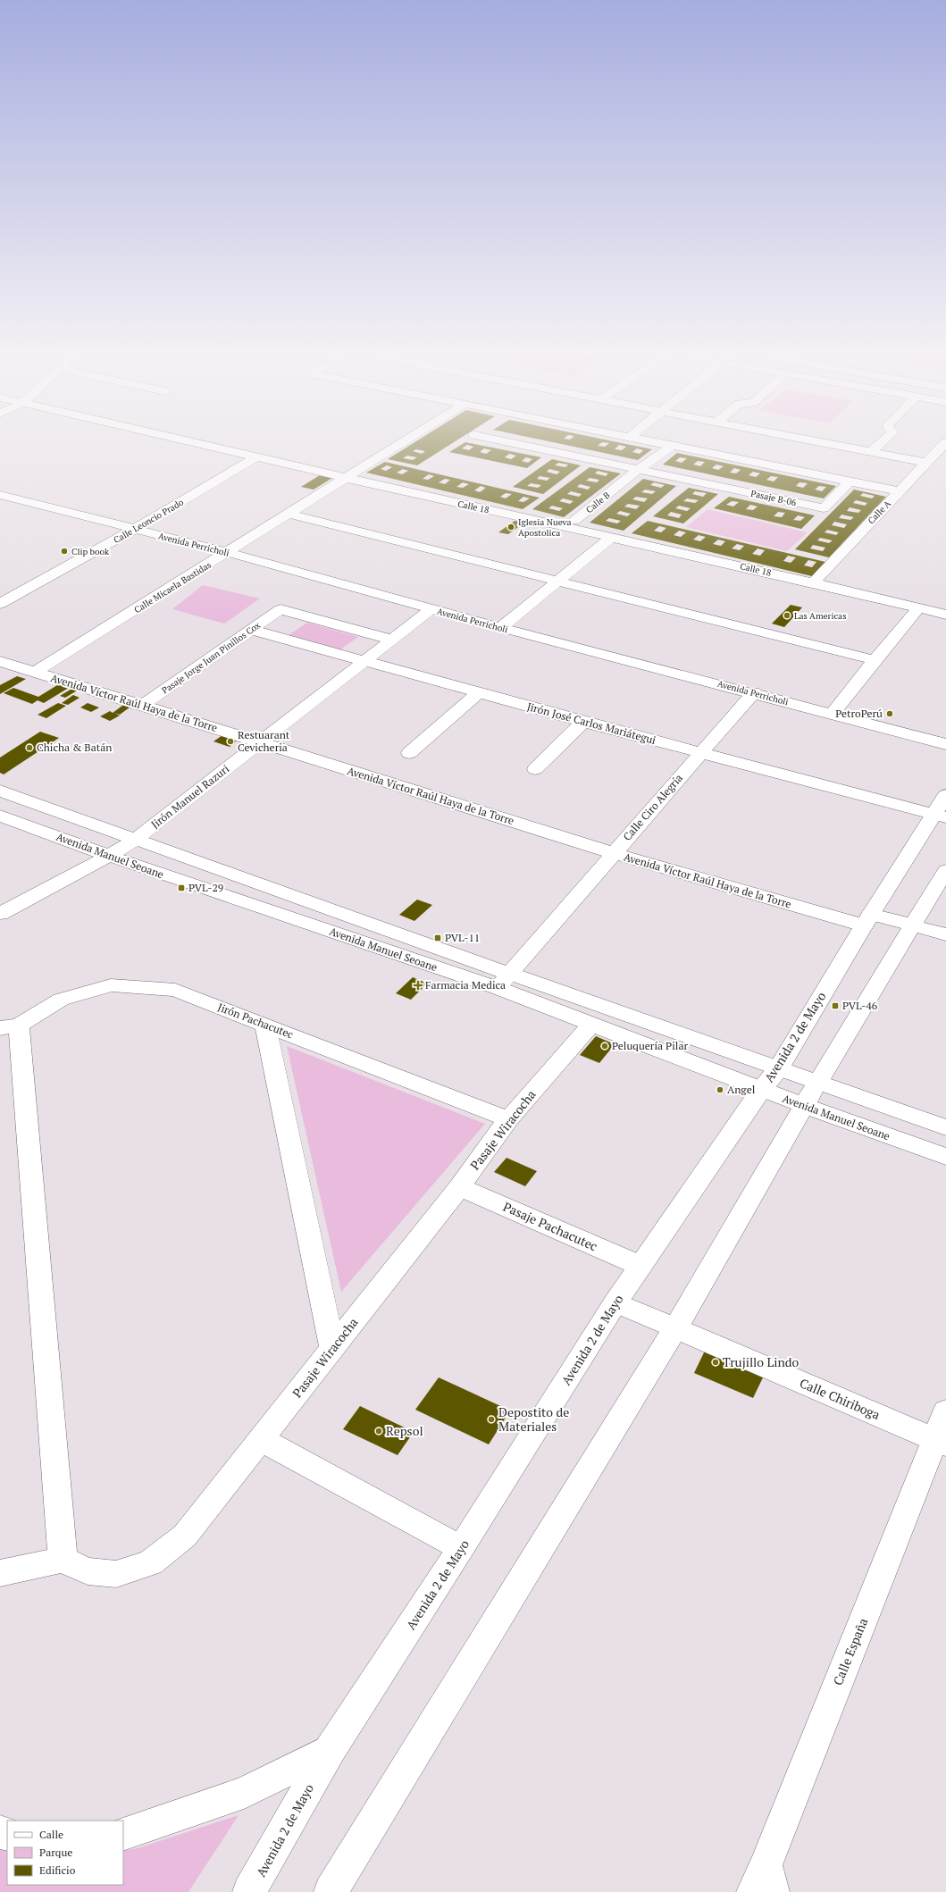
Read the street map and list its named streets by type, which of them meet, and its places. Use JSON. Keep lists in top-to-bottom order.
{
  "streets": {
    "main road": [
      "Pasaje B-06",
      "Calle B",
      "Calle 18",
      "Calle A",
      "Calle Leoncio Prado",
      "Avenida Perricholi",
      "Calle Micaela Bastidas",
      "Pasaje Jorge Juan Pinillos Cox",
      "Avenida Víctor Raúl Haya de la Torre",
      "Jirón José Carlos Mariátegui",
      "Jirón Manuel Razuri",
      "Calle Ciro Alegría",
      "Avenida Manuel Seoane",
      "Jirón Pachacutec",
      "Avenida 2 de Mayo",
      "Pasaje Wiracocha",
      "Pasaje Pachacutec",
      "Calle Chiriboga",
      "Calle España"
    ]
  },
  "crossings": [
    ["Pasaje B-06", "Calle B"],
    ["Calle 18", "Calle A"],
    ["Calle 18", "Calle Leoncio Prado"],
    ["Calle 18", "Calle Micaela Bastidas"],
    ["Calle Leoncio Prado", "Avenida Perricholi"],
    ["Avenida Perricholi", "Calle Micaela Bastidas"],
    ["Avenida Perricholi", "Jirón Manuel Razuri"],
    ["Avenida Perricholi", "Calle Ciro Alegría"],
    ["Calle Micaela Bastidas", "Avenida Víctor Raúl Haya de la Torre"],
    ["Pasaje Jorge Juan Pinillos Cox", "Avenida Víctor Raúl Haya de la Torre"],
    ["Pasaje Jorge Juan Pinillos Cox", "Jirón José Carlos Mariátegui"],
    ["Pasaje Jorge Juan Pinillos Cox", "Jirón Manuel Razuri"],
    ["Avenida Víctor Raúl Haya de la Torre", "Jirón Manuel Razuri"],
    ["Avenida Víctor Raúl Haya de la Torre", "Calle Ciro Alegría"],
    ["Avenida Víctor Raúl Haya de la Torre", "Avenida 2 de Mayo"],
    ["Jirón José Carlos Mariátegui", "Jirón Manuel Razuri"],
    ["Jirón José Carlos Mariátegui", "Calle Ciro Alegría"],
    ["Jirón José Carlos Mariátegui", "Avenida 2 de Mayo"],
    ["Jirón Manuel Razuri", "Avenida Manuel Seoane"],
    ["Calle Ciro Alegría", "Avenida Manuel Seoane"],
    ["Avenida Manuel Seoane", "Avenida 2 de Mayo"],
    ["Avenida Manuel Seoane", "Pasaje Wiracocha"],
    ["Jirón Pachacutec", "Pasaje Wiracocha"],
    ["Avenida 2 de Mayo", "Pasaje Pachacutec"],
    ["Avenida 2 de Mayo", "Calle Chiriboga"],
    ["Pasaje Wiracocha", "Pasaje Pachacutec"],
    ["Calle Chiriboga", "Calle España"]
  ],
  "places": {
    "other": [
      "Iglesia Nueva Apostolica",
      "Clip book",
      "Las Americas",
      "PetroPerú",
      "Restuarant Cevicheria",
      "Chicha & Batán",
      "Peluquería Pilar",
      "Angel",
      "Trujillo Lindo",
      "Depostito de Materiales",
      "Repsol"
    ],
    "transit": ["PVL-29", "PVL-11", "PVL-46"],
    "health": ["Farmacia Medica"]
  },
  "legend": ["Calle", "Parque", "Edificio"]
}
